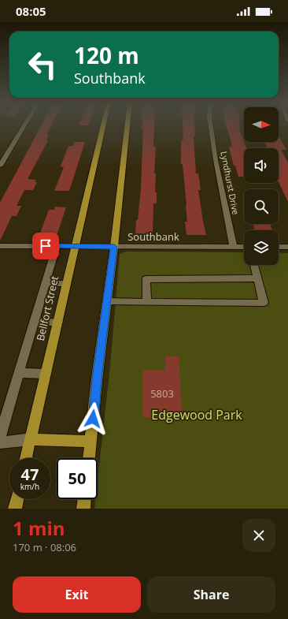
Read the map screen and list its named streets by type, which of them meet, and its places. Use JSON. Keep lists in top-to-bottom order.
{
  "streets": {
    "main road": ["Bellfort Street"],
    "street": ["Lyndhurst Drive", "Southbank"]
  },
  "crossings": [
    ["Lyndhurst Drive", "Southbank"],
    ["Southbank", "Bellfort Street"]
  ],
  "parks": ["Edgewood Park"],
  "house_numbers": ["5803"],
  "north": "right",
  "page": {
    "status": "08:05",
    "turn": ["120 m", "Southbank"],
    "speed": "47 km/h",
    "limit": "50",
    "heading": ["1 min", "170 m · 08:06"],
    "buttons": ["Exit", "Share"]
  }
}
